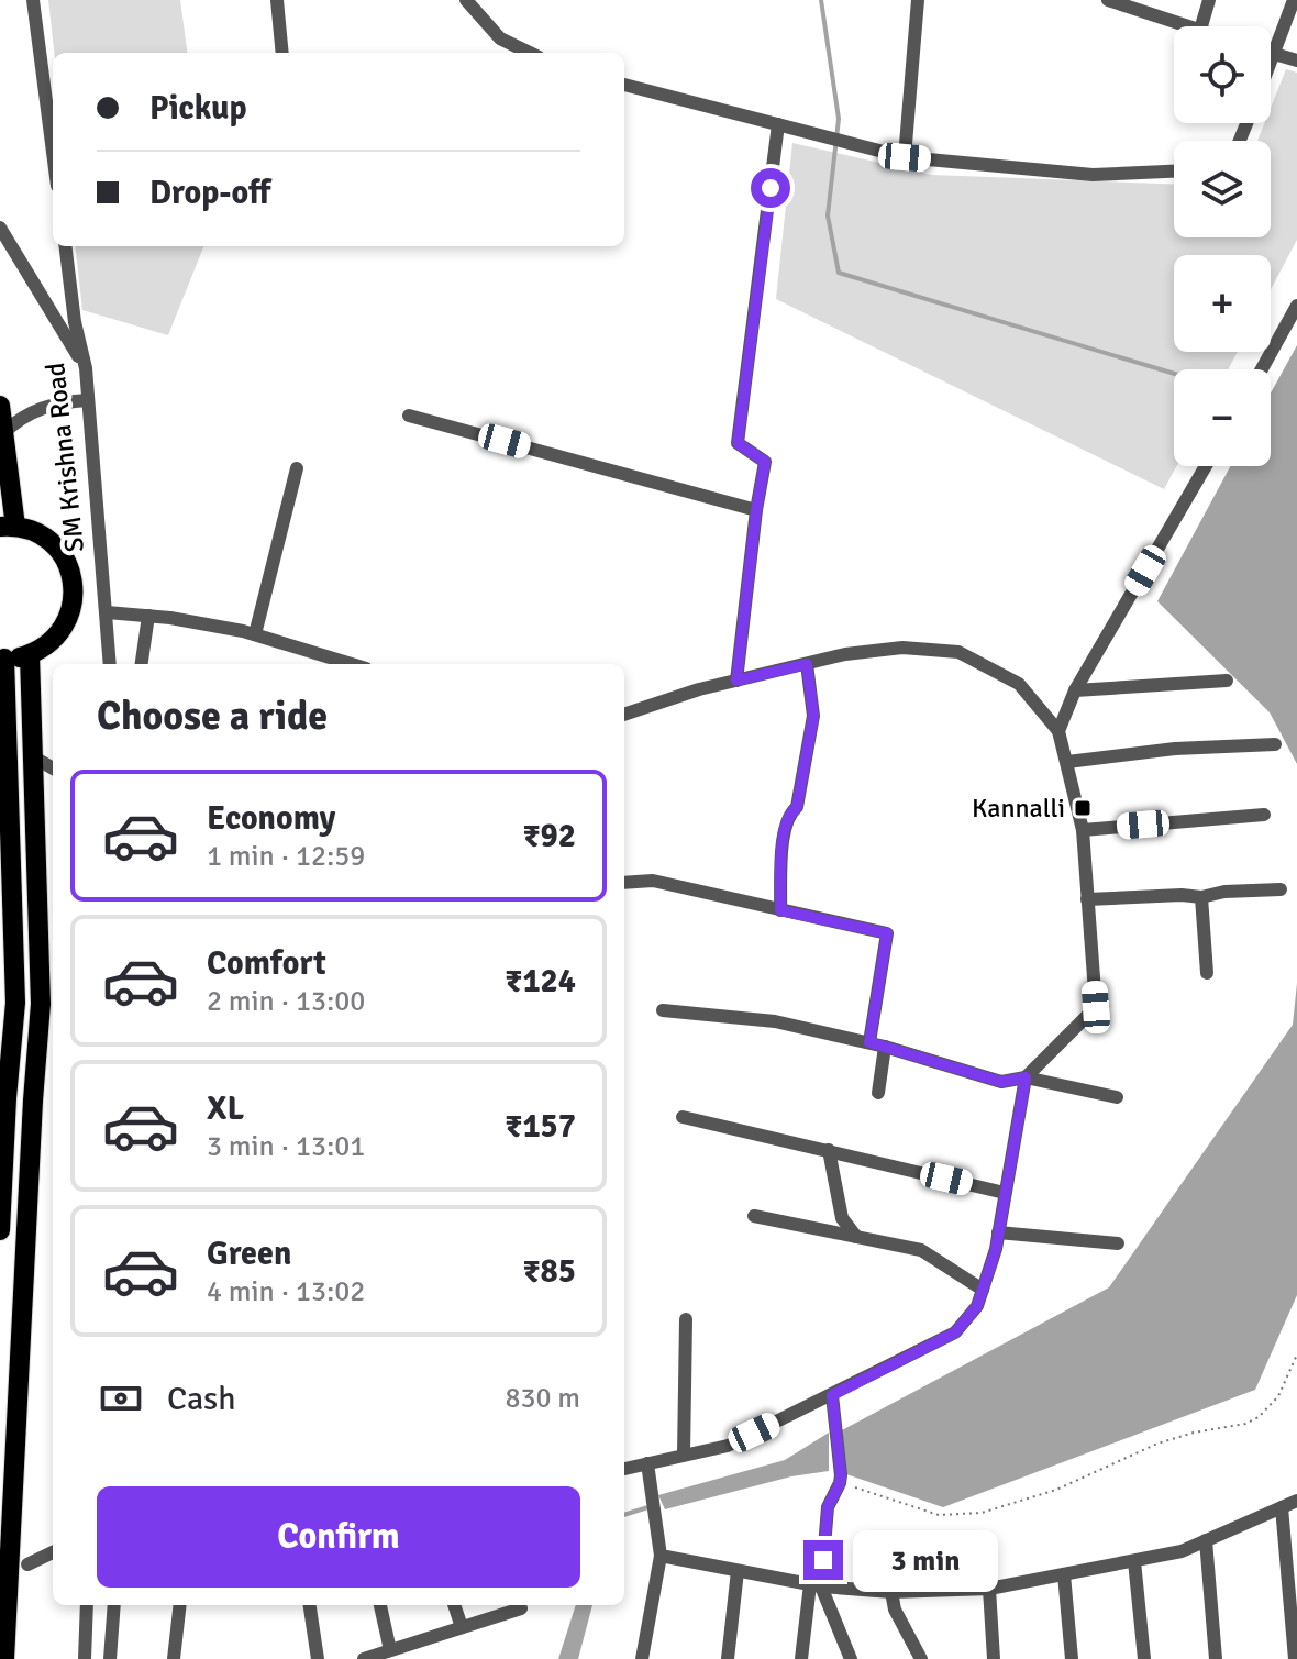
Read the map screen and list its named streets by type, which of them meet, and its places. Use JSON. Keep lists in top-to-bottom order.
{
  "streets": {
    "street": ["SM Krishna Road"]
  },
  "places": {
    "transit": ["Kannalli"]
  },
  "page": {
    "map_buttons": ["+", "−"],
    "banner": ["Pickup", "Drop-off"],
    "heading": "Choose a ride",
    "list": [
      {
        "name": "Economy",
        "note": "1 min · 12:59",
        "value": "₹92"
      },
      {
        "name": "Comfort",
        "note": "2 min · 13:00",
        "value": "₹124"
      },
      {
        "name": "XL",
        "note": "3 min · 13:01",
        "value": "₹157"
      },
      {
        "name": "Green",
        "note": "4 min · 13:02",
        "value": "₹85"
      }
    ],
    "pay": ["Cash", "830 m"],
    "buttons": "Confirm",
    "bubble": "3 min"
  }
}
